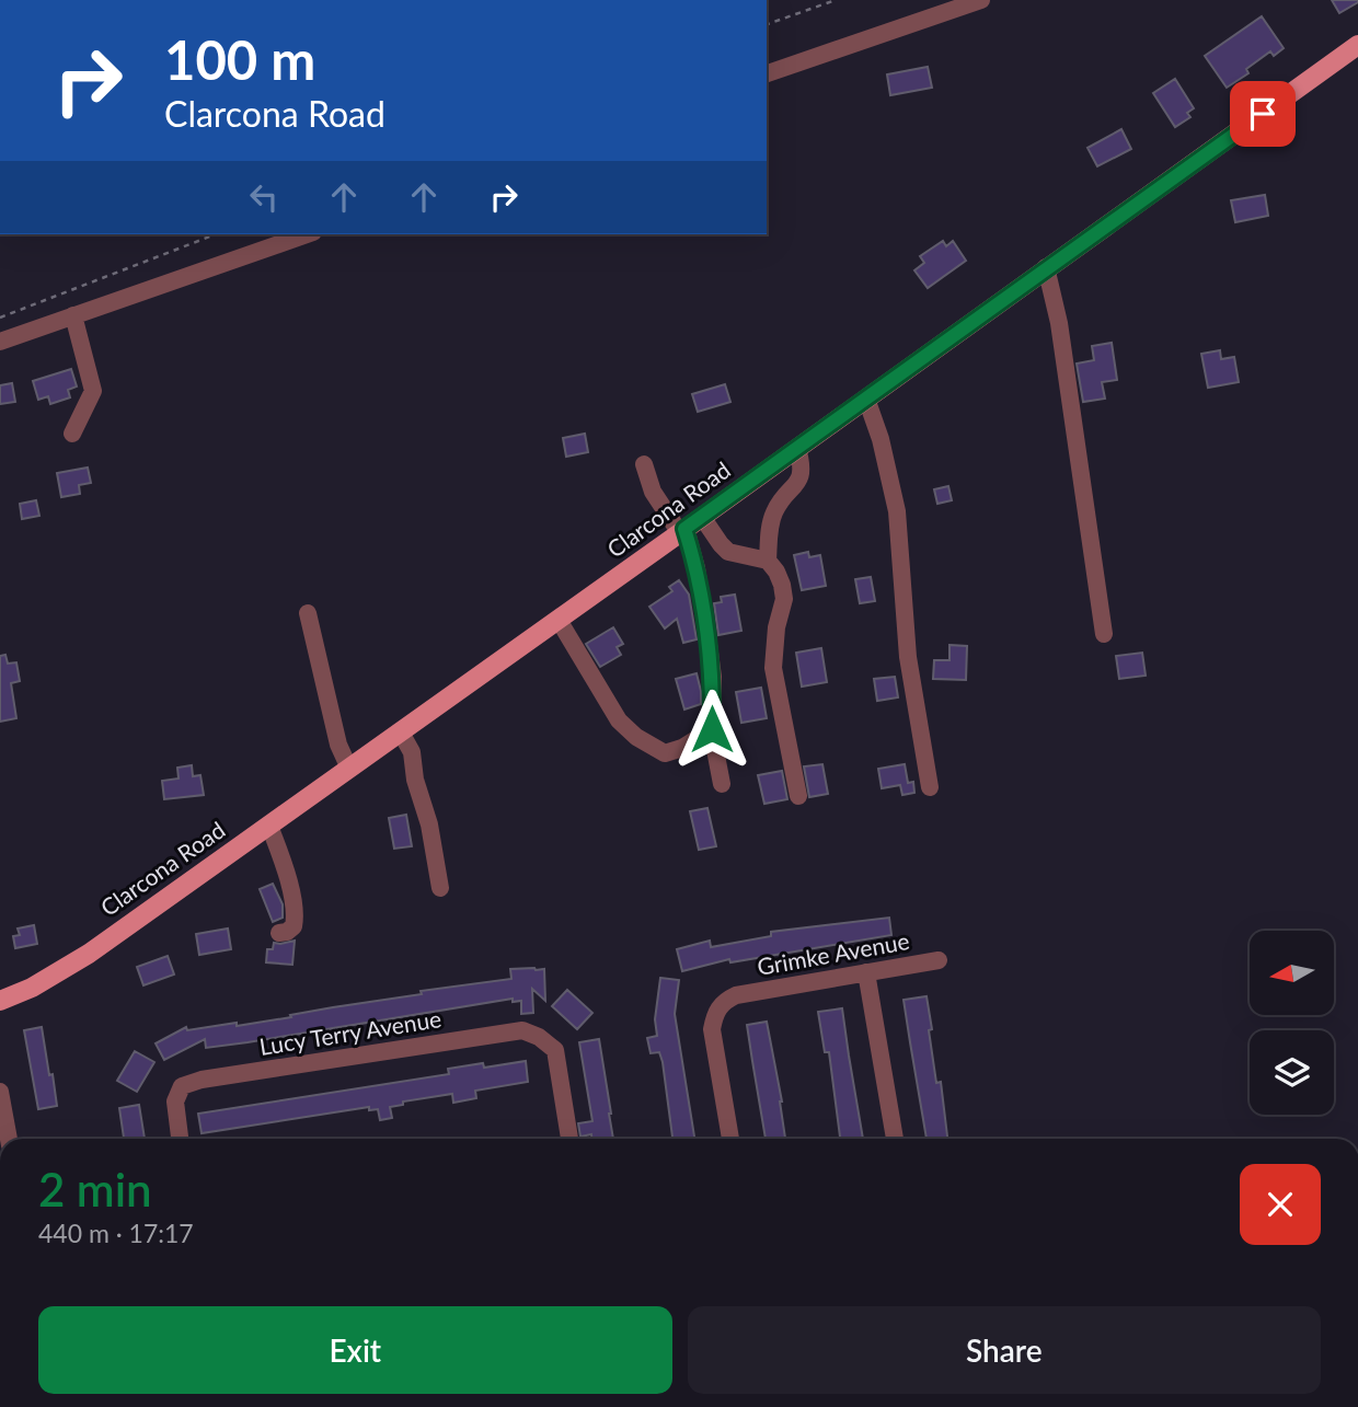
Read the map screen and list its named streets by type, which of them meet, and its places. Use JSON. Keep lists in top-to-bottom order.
{
  "streets": {
    "main road": ["Clarcona Road"],
    "street": ["Grimke Avenue", "Lucy Terry Avenue"]
  },
  "north": "left",
  "page": {
    "turn": ["100 m", "Clarcona Road"],
    "heading": ["2 min", "440 m · 17:17"],
    "buttons": ["Exit", "Share"]
  }
}
